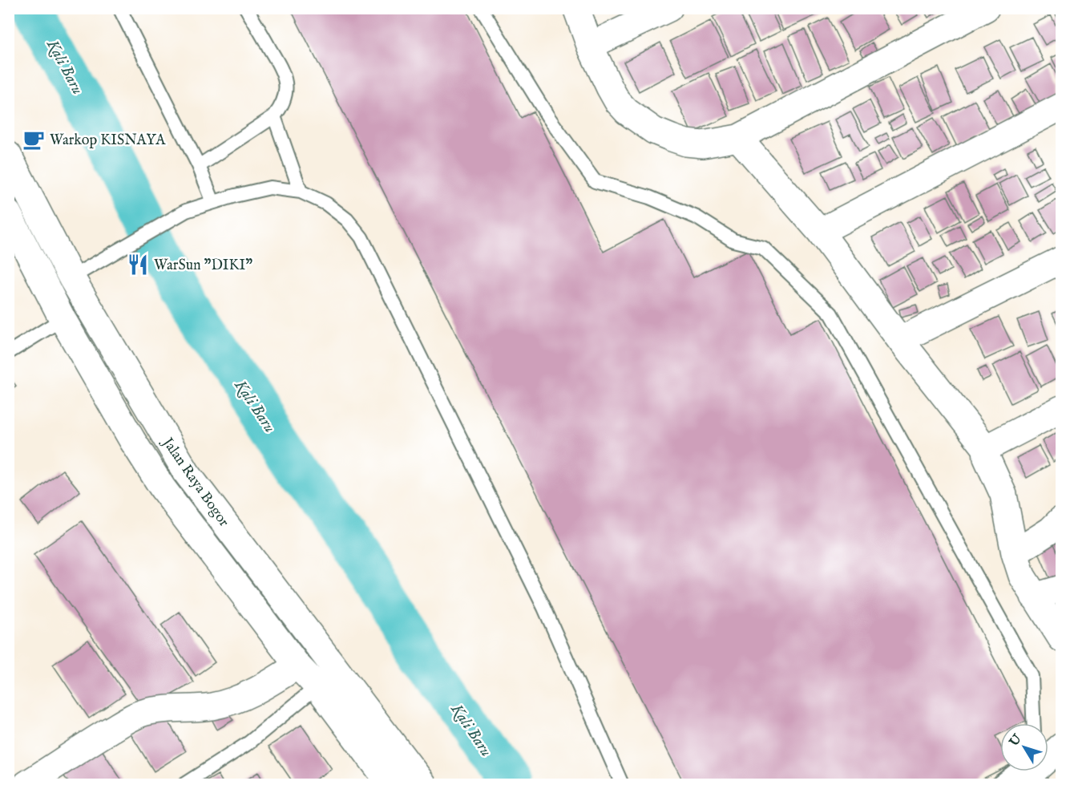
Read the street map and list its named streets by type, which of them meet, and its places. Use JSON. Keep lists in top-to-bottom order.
{
  "streets": {
    "main road": ["Jalan Raya Bogor"]
  },
  "water": ["Kali Baru"],
  "places": {
    "cafe": ["Warkop KISNAYA"],
    "restaurant": ["WarSun \"DIKI\""]
  },
  "north": "top left"
}
